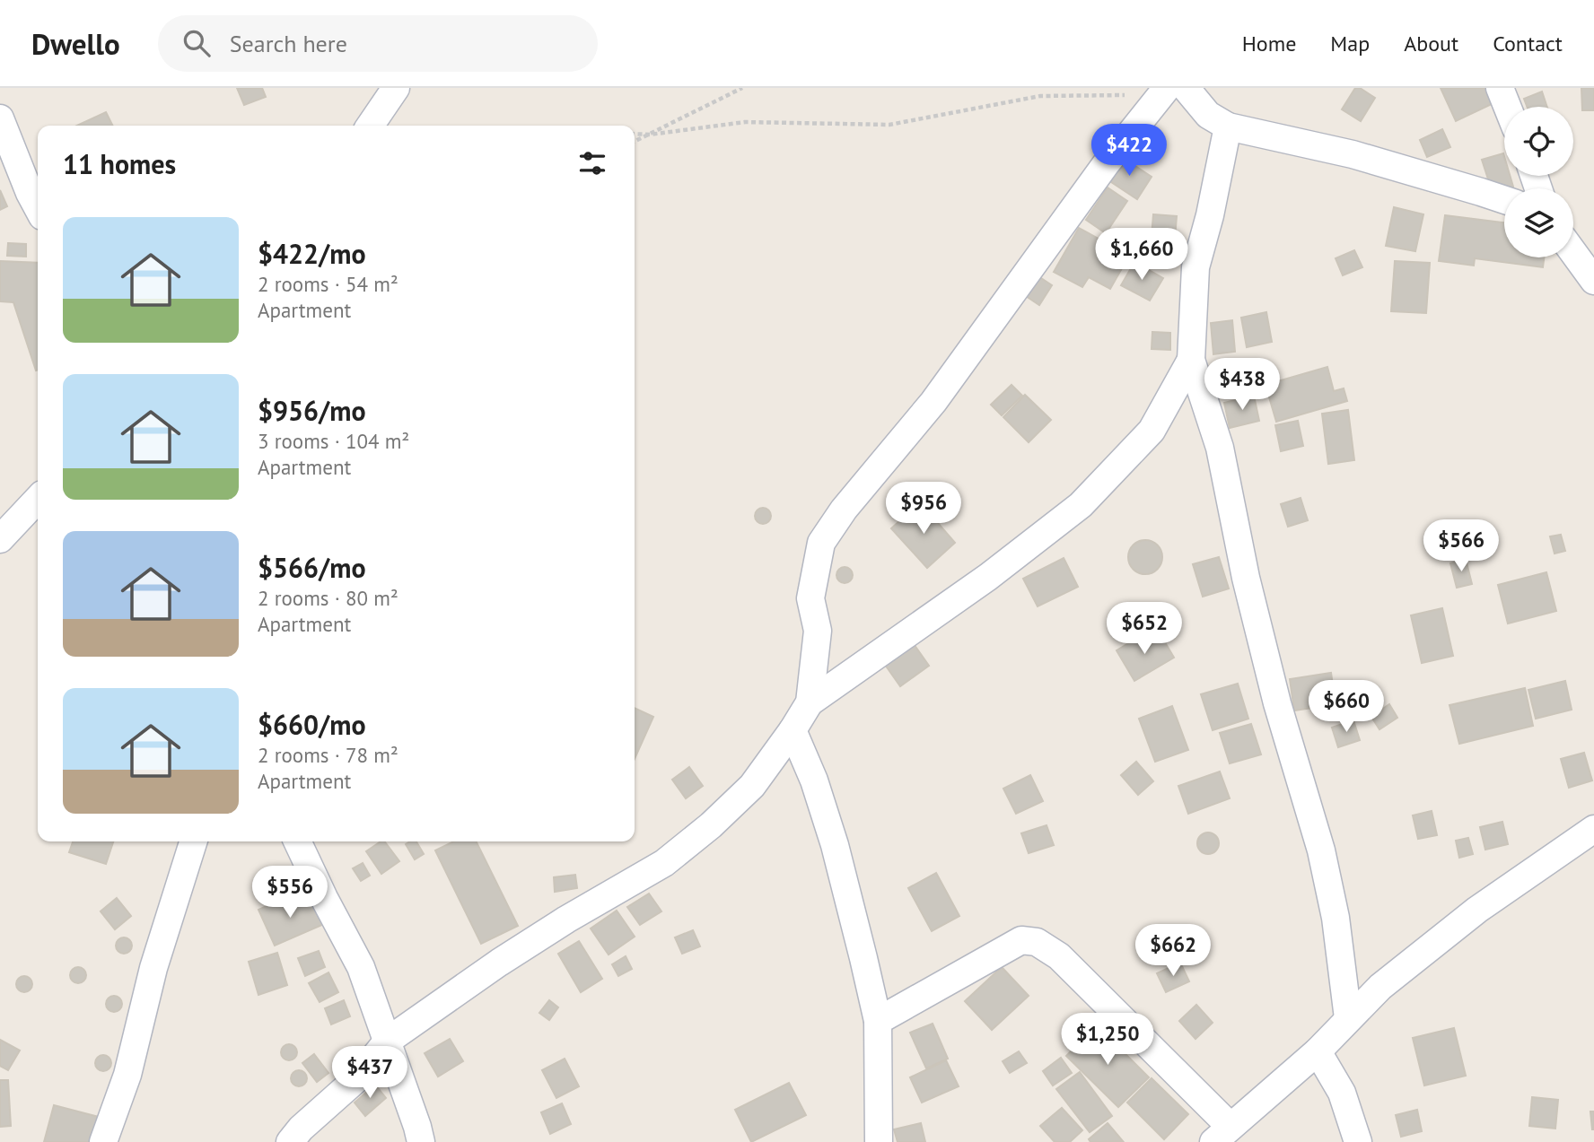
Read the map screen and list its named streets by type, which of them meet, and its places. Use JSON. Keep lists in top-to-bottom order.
{
  "page": {
    "header": "Dwello",
    "search": "Search here",
    "nav": [
      "Home",
      "Map",
      "About",
      "Contact"
    ],
    "price": [
      "$422",
      "$1,660",
      "$438",
      "$956",
      "$566",
      "$652",
      "$660",
      "$556",
      "$662",
      "$1,250",
      "$437"
    ],
    "heading": "11 homes",
    "list": [
      {
        "name": "$422/mo",
        "note": "2 rooms · 54 m² · Apartment"
      },
      {
        "name": "$956/mo",
        "note": "3 rooms · 104 m² · Apartment"
      },
      {
        "name": "$566/mo",
        "note": "2 rooms · 80 m² · Apartment"
      },
      {
        "name": "$660/mo",
        "note": "2 rooms · 78 m² · Apartment"
      }
    ]
  }
}
